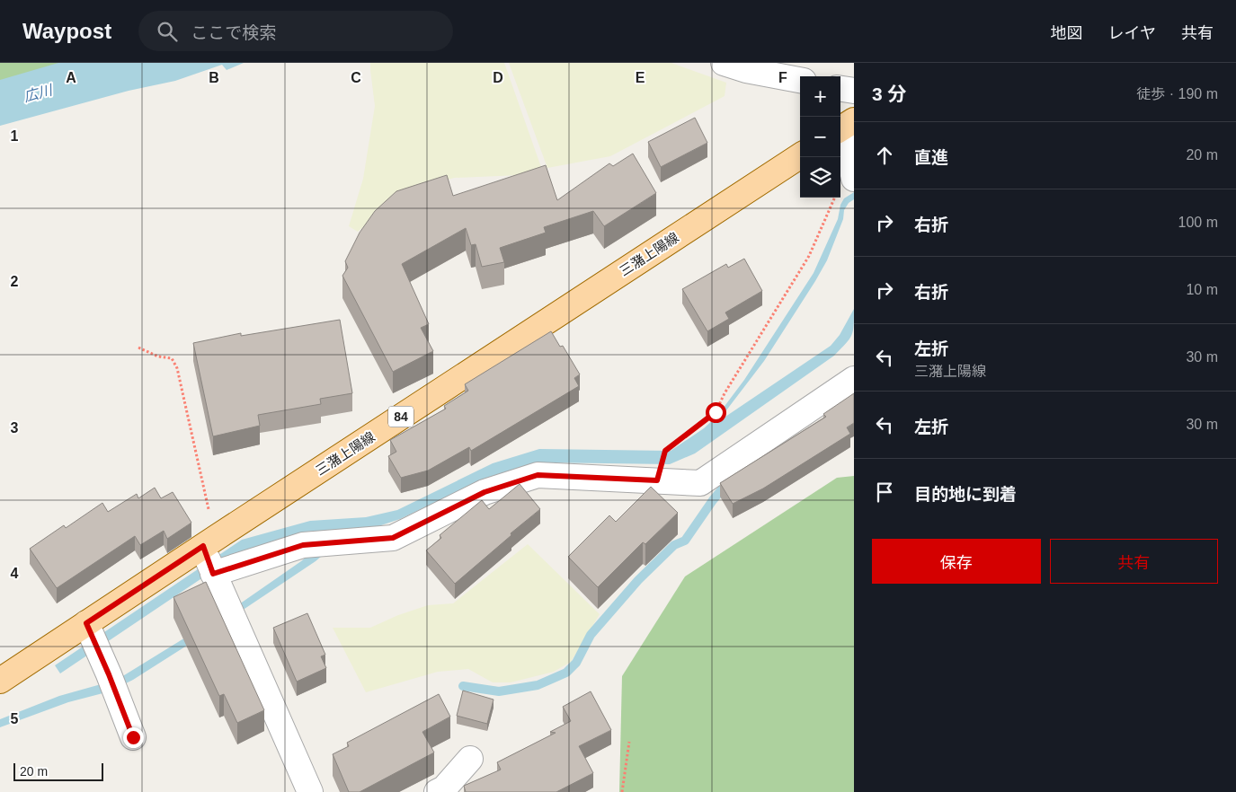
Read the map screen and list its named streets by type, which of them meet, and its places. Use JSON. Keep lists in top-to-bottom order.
{
  "streets": {
    "main road": ["三潴上陽線", "84"]
  },
  "water": ["広川"],
  "scale_bar": "20 m",
  "page": {
    "header": "Waypost",
    "search": "ここで検索",
    "nav": ["地図", "レイヤ", "共有"],
    "heading": ["3 分", "徒歩 · 190 m"],
    "map_buttons": ["+", "−"],
    "list": [
      ["直進", "20 m"],
      ["右折", "100 m"],
      ["右折", "10 m"],
      ["左折", "三潴上陽線", "30 m"],
      ["左折", "30 m"],
      "目的地に到着"
    ],
    "buttons": ["保存", "共有"],
    "scale": "20 m"
  },
  "grid": {
    "columns": [
      "A",
      "B",
      "C",
      "D",
      "E",
      "F"
    ],
    "rows": [
      "1",
      "2",
      "3",
      "4",
      "5"
    ]
  }
}
